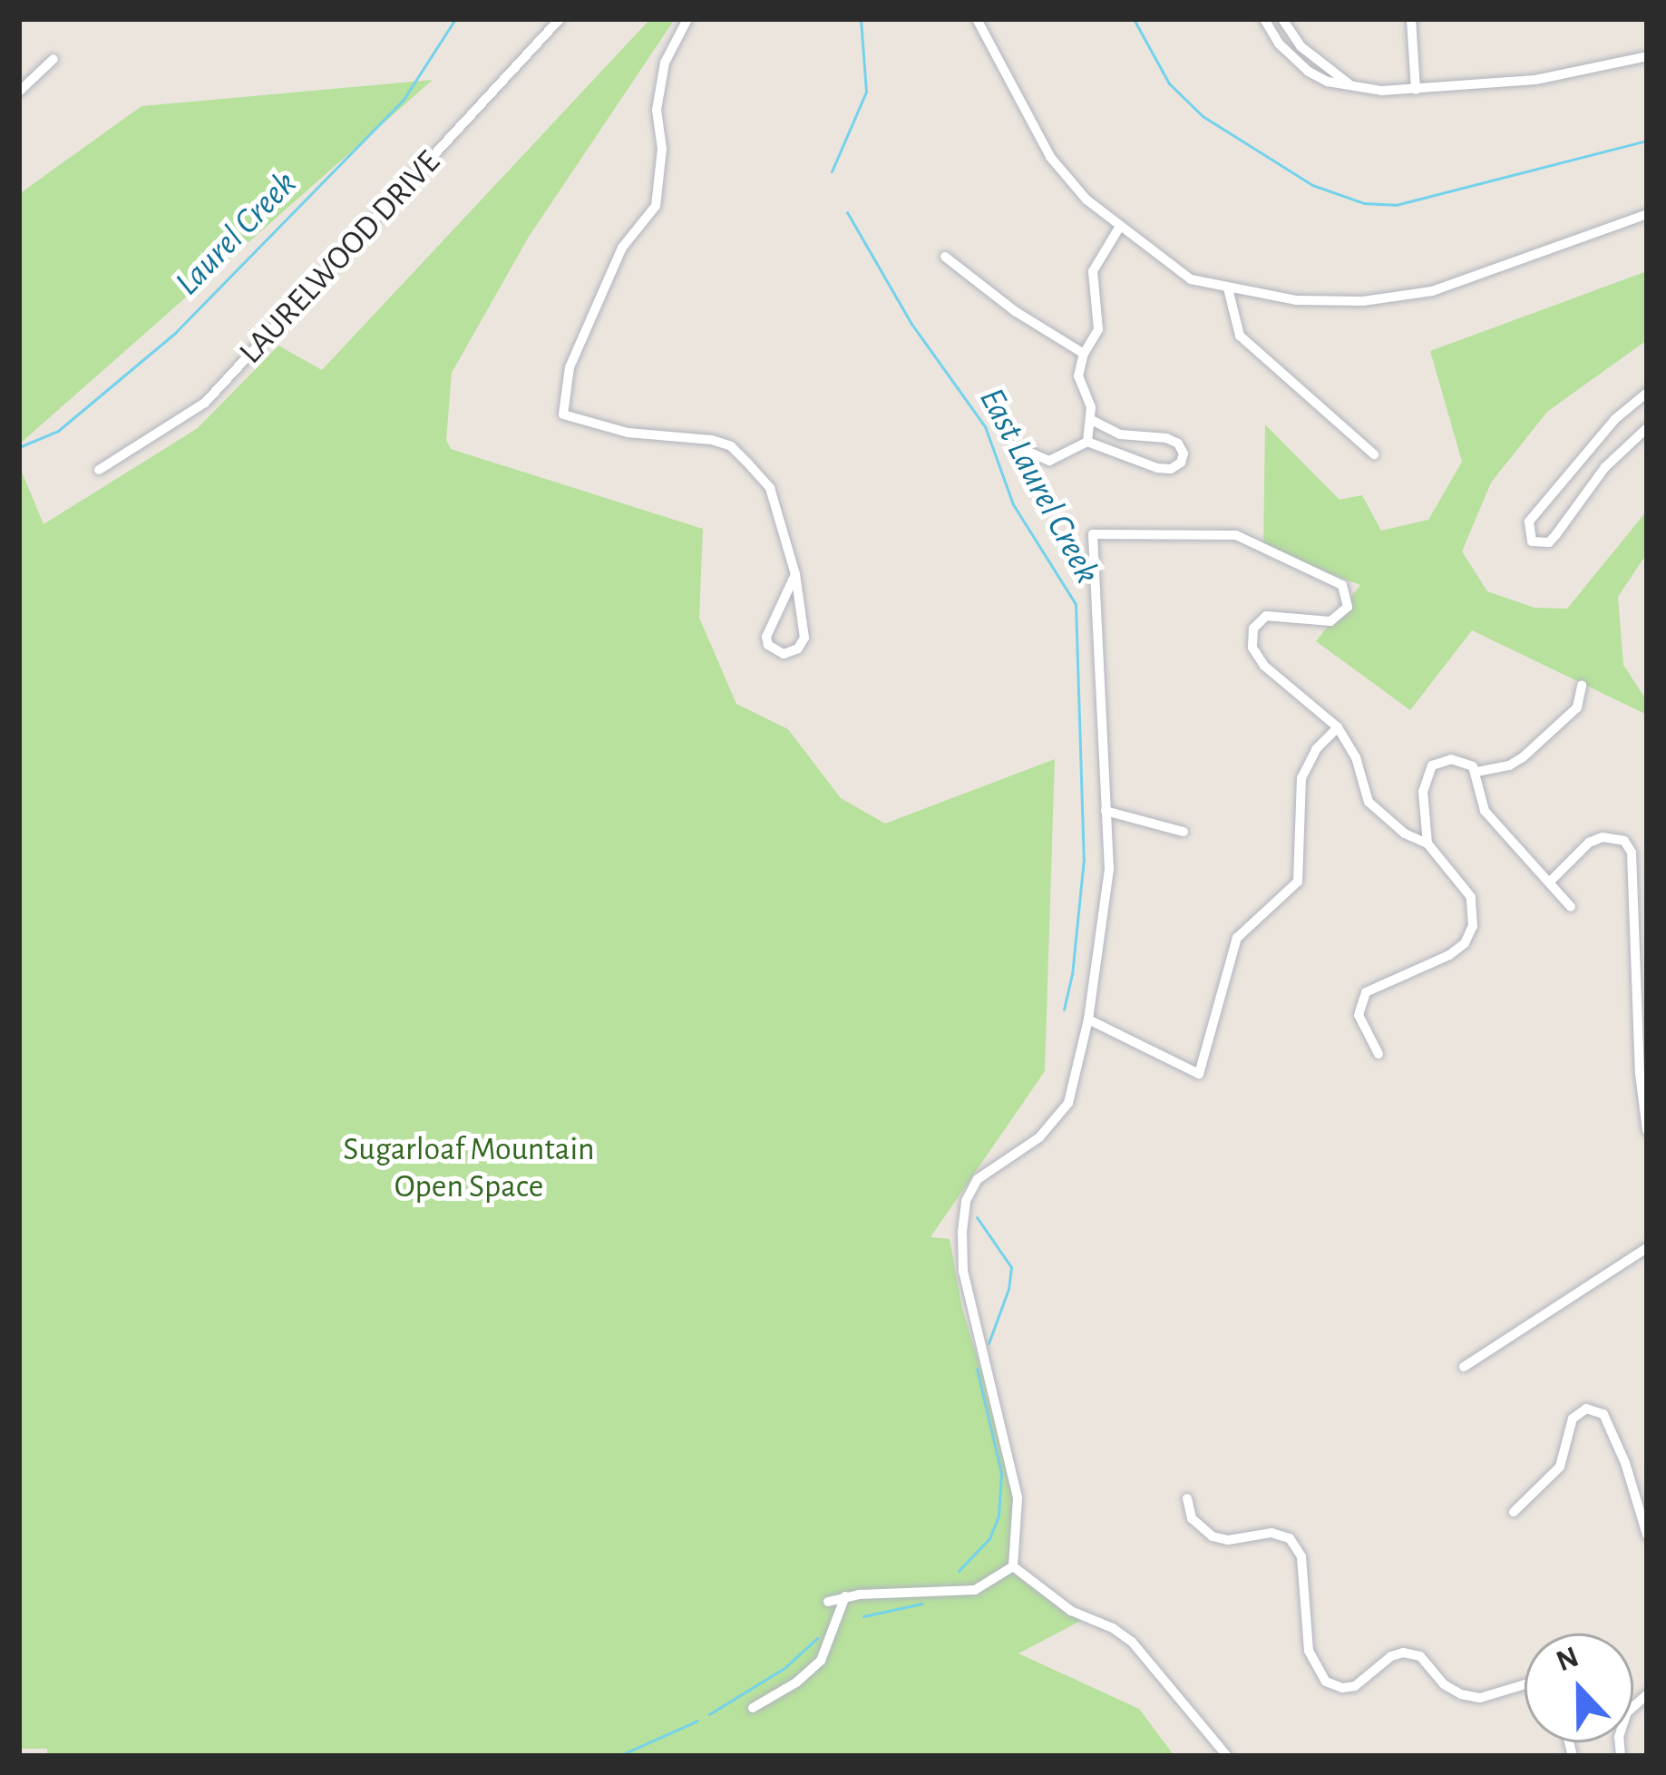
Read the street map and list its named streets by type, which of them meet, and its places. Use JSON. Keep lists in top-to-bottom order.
{
  "streets": {
    "street": ["LAURELWOOD DRIVE"]
  },
  "water": ["Laurel Creek", "East Laurel Creek"],
  "parks": ["Sugarloaf Mountain Open Space"],
  "north": "top"
}
